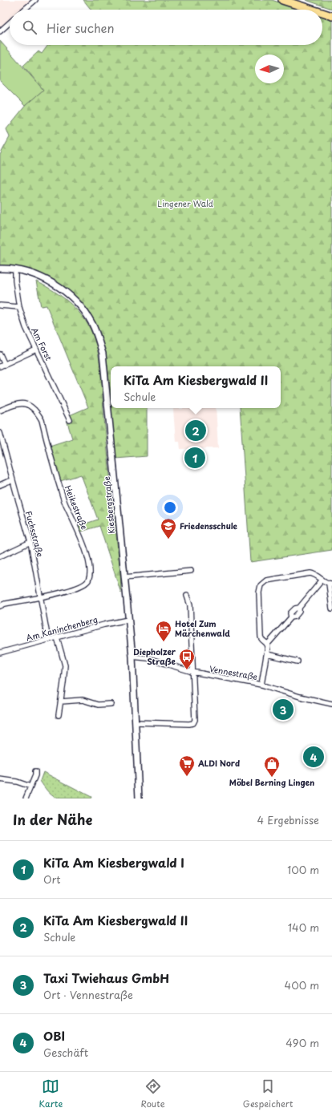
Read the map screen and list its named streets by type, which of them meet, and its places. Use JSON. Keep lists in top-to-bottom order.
{
  "streets": {
    "street": [
      "Am Forst",
      "Kiesbergstraße",
      "Heikestraße",
      "Fuchsstraße",
      "Am Kaninchenberg",
      "Vennestraße"
    ]
  },
  "crossings": [
    ["Am Forst", "Kiesbergstraße"],
    ["Kiesbergstraße", "Am Kaninchenberg"],
    ["Kiesbergstraße", "Vennestraße"],
    ["Heikestraße", "Fuchsstraße"],
    ["Fuchsstraße", "Am Kaninchenberg"]
  ],
  "parks": ["Lingener Wald"],
  "places": {
    "school or university": ["Friedensschule"],
    "hotel": ["Hotel Zum Märchenwald"],
    "bus stop": ["Diepholzer Straße"],
    "supermarket": ["ALDI Nord"],
    "shop": ["Möbel Berning Lingen"]
  },
  "north": "left",
  "page": {
    "search": "Hier suchen",
    "popup": ["KiTa Am Kiesbergwald II", "Schule"],
    "pins": [
      "2",
      "1",
      "3",
      "4"
    ],
    "heading": ["In der Nähe", "4 Ergebnisse"],
    "list": [
      {
        "mark": "1",
        "name": "KiTa Am Kiesbergwald I",
        "note": "Ort",
        "value": "100 m"
      },
      {
        "mark": "2",
        "name": "KiTa Am Kiesbergwald II",
        "note": "Schule",
        "value": "140 m"
      },
      {
        "mark": "3",
        "name": "Taxi Twiehaus GmbH",
        "note": "Ort · Vennestraße",
        "value": "400 m"
      },
      {
        "mark": "4",
        "name": "OBI",
        "note": "Geschäft",
        "value": "490 m"
      }
    ],
    "nav": ["Karte", "Route", "Gespeichert"]
  }
}
